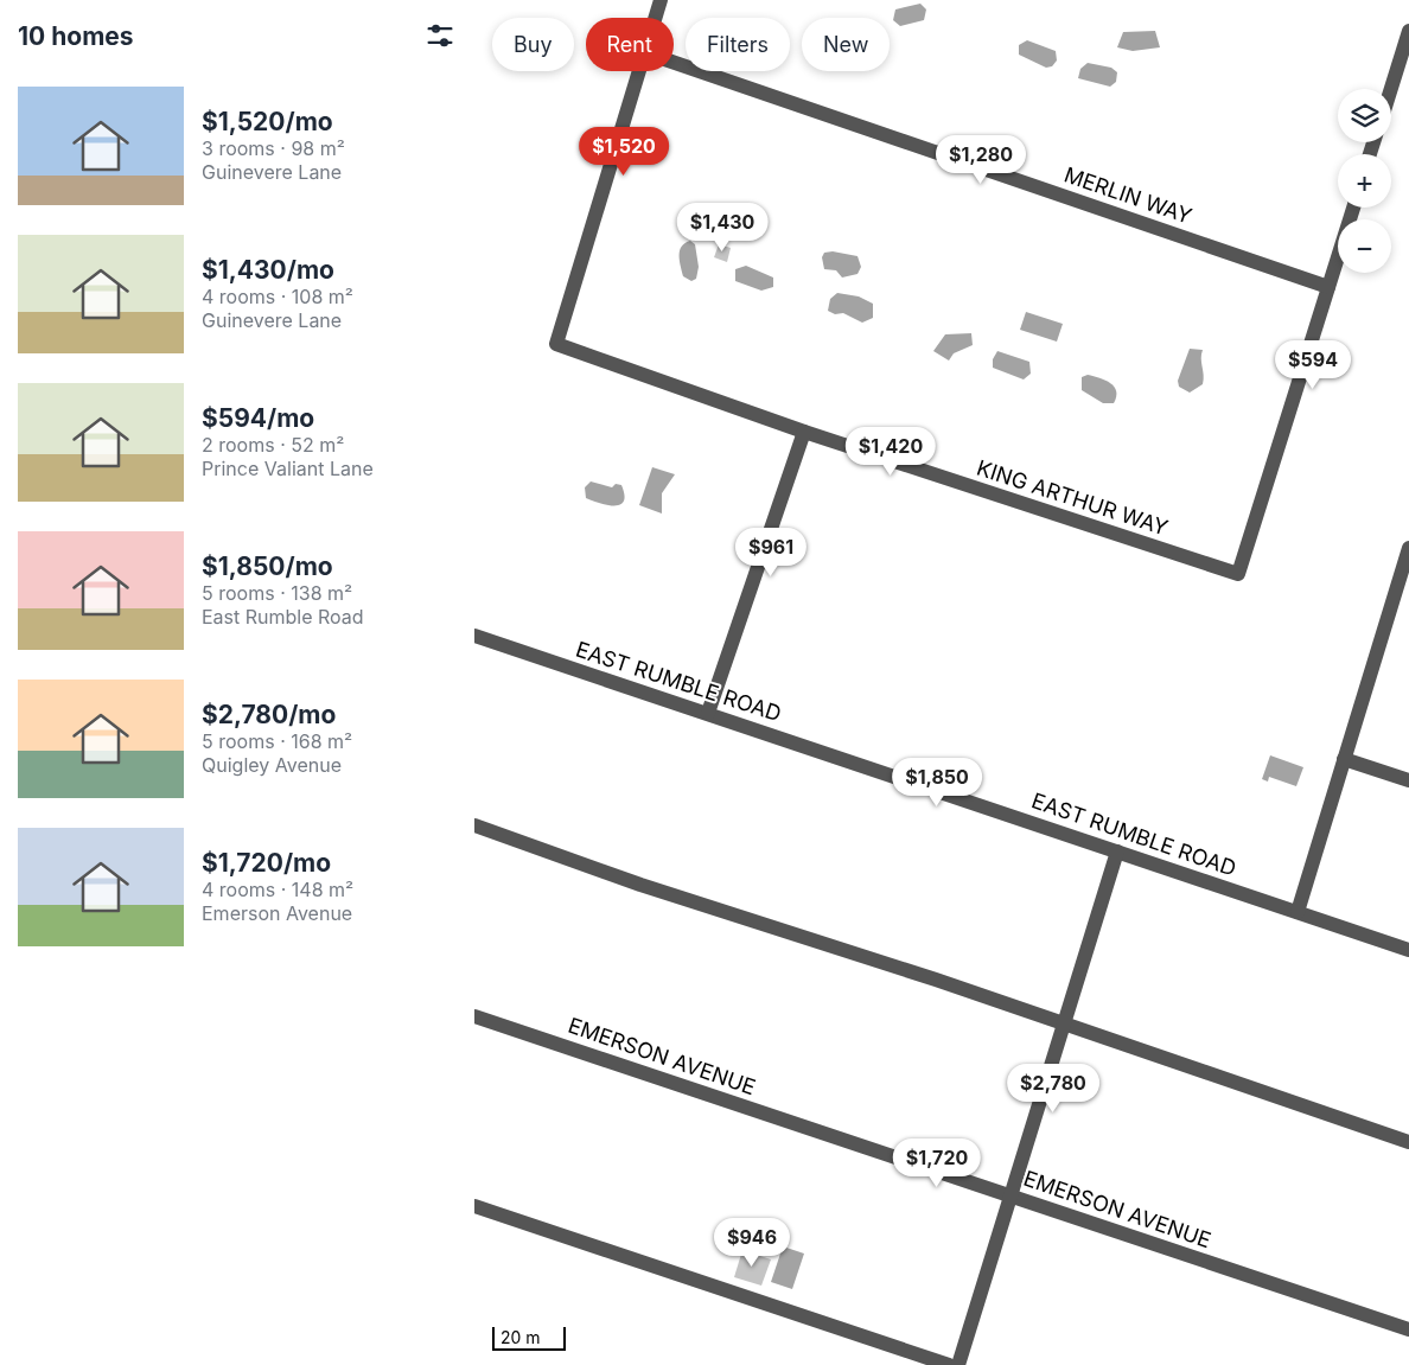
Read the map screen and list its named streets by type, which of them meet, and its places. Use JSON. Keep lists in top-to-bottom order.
{
  "streets": {
    "street": [
      "MERLIN WAY",
      "KING ARTHUR WAY",
      "EAST RUMBLE ROAD",
      "EMERSON AVENUE"
    ]
  },
  "crossings": [
    ["MERLIN WAY", "KING ARTHUR WAY"]
  ],
  "scale_bar": "20 m",
  "page": {
    "heading": "10 homes",
    "chip": [
      "Buy",
      "Rent",
      "Filters",
      "New"
    ],
    "list": [
      {
        "name": "$1,520/mo",
        "note": "3 rooms · 98 m² · Guinevere Lane"
      },
      {
        "name": "$1,430/mo",
        "note": "4 rooms · 108 m² · Guinevere Lane"
      },
      {
        "name": "$594/mo",
        "note": "2 rooms · 52 m² · Prince Valiant Lane"
      },
      {
        "name": "$1,850/mo",
        "note": "5 rooms · 138 m² · East Rumble Road"
      },
      {
        "name": "$2,780/mo",
        "note": "5 rooms · 168 m² · Quigley Avenue"
      },
      {
        "name": "$1,720/mo",
        "note": "4 rooms · 148 m² · Emerson Avenue"
      }
    ],
    "map_buttons": ["+", "−"],
    "price": [
      "$1,520",
      "$1,280",
      "$1,430",
      "$594",
      "$1,420",
      "$961",
      "$1,850",
      "$2,780",
      "$1,720",
      "$946"
    ],
    "scale": "20 m"
  }
}
